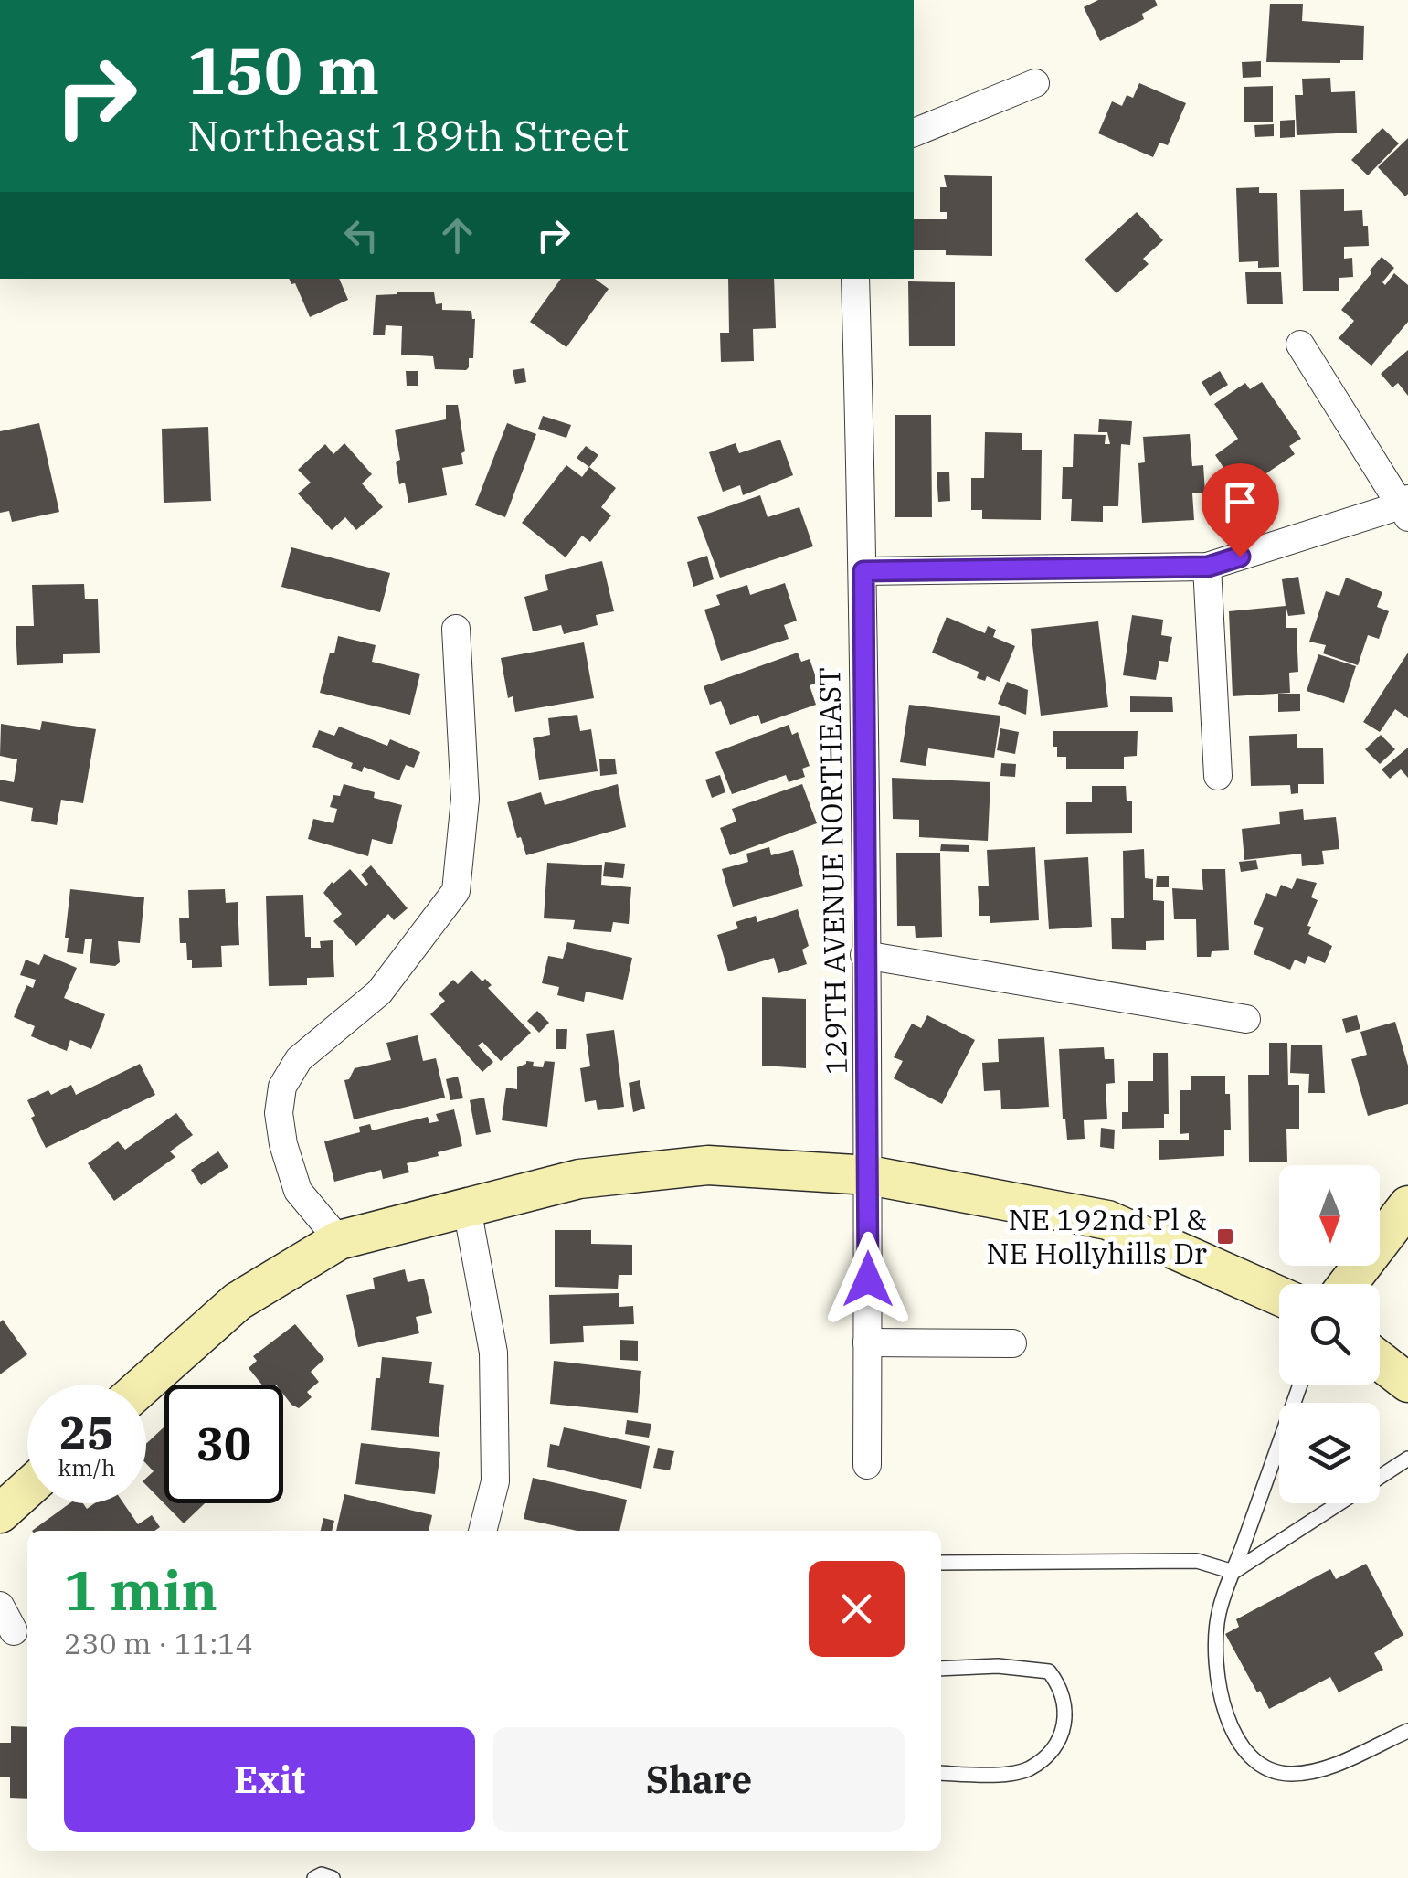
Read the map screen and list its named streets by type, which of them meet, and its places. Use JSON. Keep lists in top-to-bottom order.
{
  "streets": {
    "street": ["129TH AVENUE NORTHEAST"]
  },
  "places": {
    "transit": ["NE 192nd Pl & NE Hollyhills Dr"]
  },
  "north": "bottom",
  "page": {
    "turn": ["150 m", "Northeast 189th Street"],
    "speed": "25 km/h",
    "limit": "30",
    "heading": ["1 min", "230 m · 11:14"],
    "buttons": ["Exit", "Share"]
  }
}
